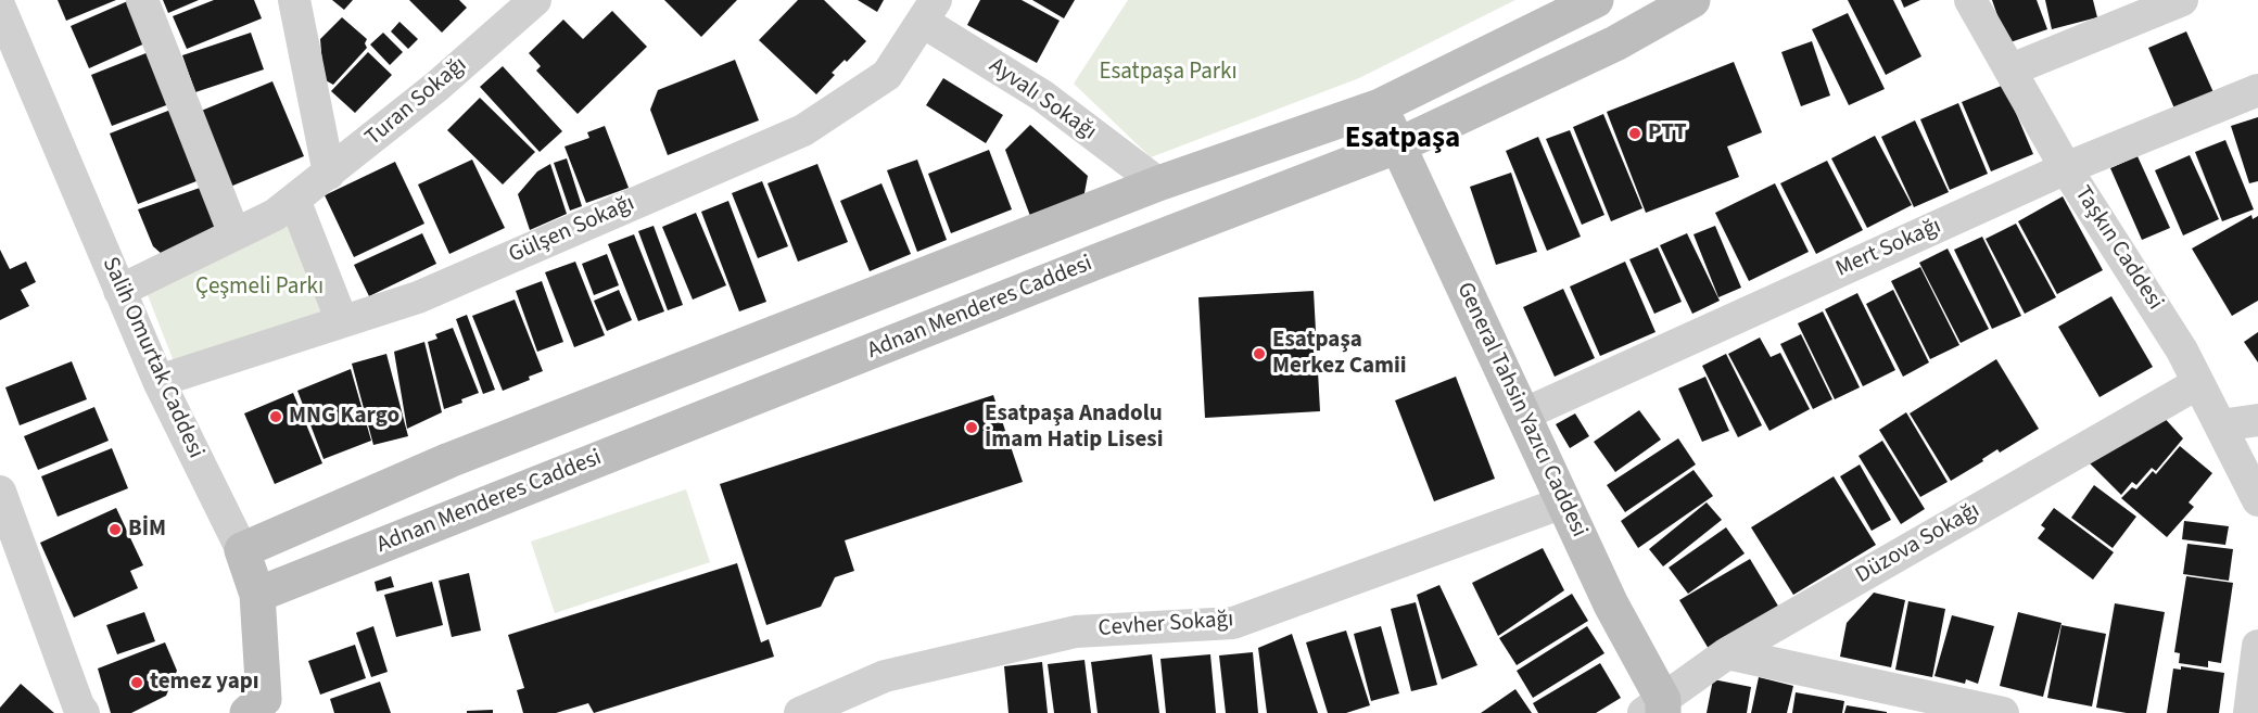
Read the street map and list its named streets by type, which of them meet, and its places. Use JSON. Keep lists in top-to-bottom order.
{
  "streets": {
    "street": [
      "Ayvalı Sokağı",
      "Turan Sokağı",
      "Gülşen Sokağı",
      "Mert Sokağı",
      "Taşkın Caddesi",
      "Adnan Menderes Caddesi",
      "Salih Omurtak Caddesi",
      "General Tahsin Yazıcı Caddesi",
      "Düzova Sokağı",
      "Cevher Sokağı"
    ]
  },
  "crossings": [
    ["Ayvalı Sokağı", "Gülşen Sokağı"],
    ["Turan Sokağı", "Salih Omurtak Caddesi"],
    ["Gülşen Sokağı", "Salih Omurtak Caddesi"],
    ["Mert Sokağı", "Taşkın Caddesi"],
    ["Mert Sokağı", "General Tahsin Yazıcı Caddesi"],
    ["Taşkın Caddesi", "Düzova Sokağı"],
    ["Adnan Menderes Caddesi", "Salih Omurtak Caddesi"],
    ["Adnan Menderes Caddesi", "General Tahsin Yazıcı Caddesi"],
    ["General Tahsin Yazıcı Caddesi", "Düzova Sokağı"],
    ["General Tahsin Yazıcı Caddesi", "Cevher Sokağı"]
  ],
  "districts": ["Esatpaşa"],
  "parks": ["Esatpaşa Parkı", "Çeşmeli Parkı"],
  "places": [
    "PTT",
    "Esatpaşa Merkez Camii",
    "MNG Kargo",
    "Esatpaşa Anadolu İmam Hatip Lisesi",
    "BİM",
    "temez yapı"
  ]
}
